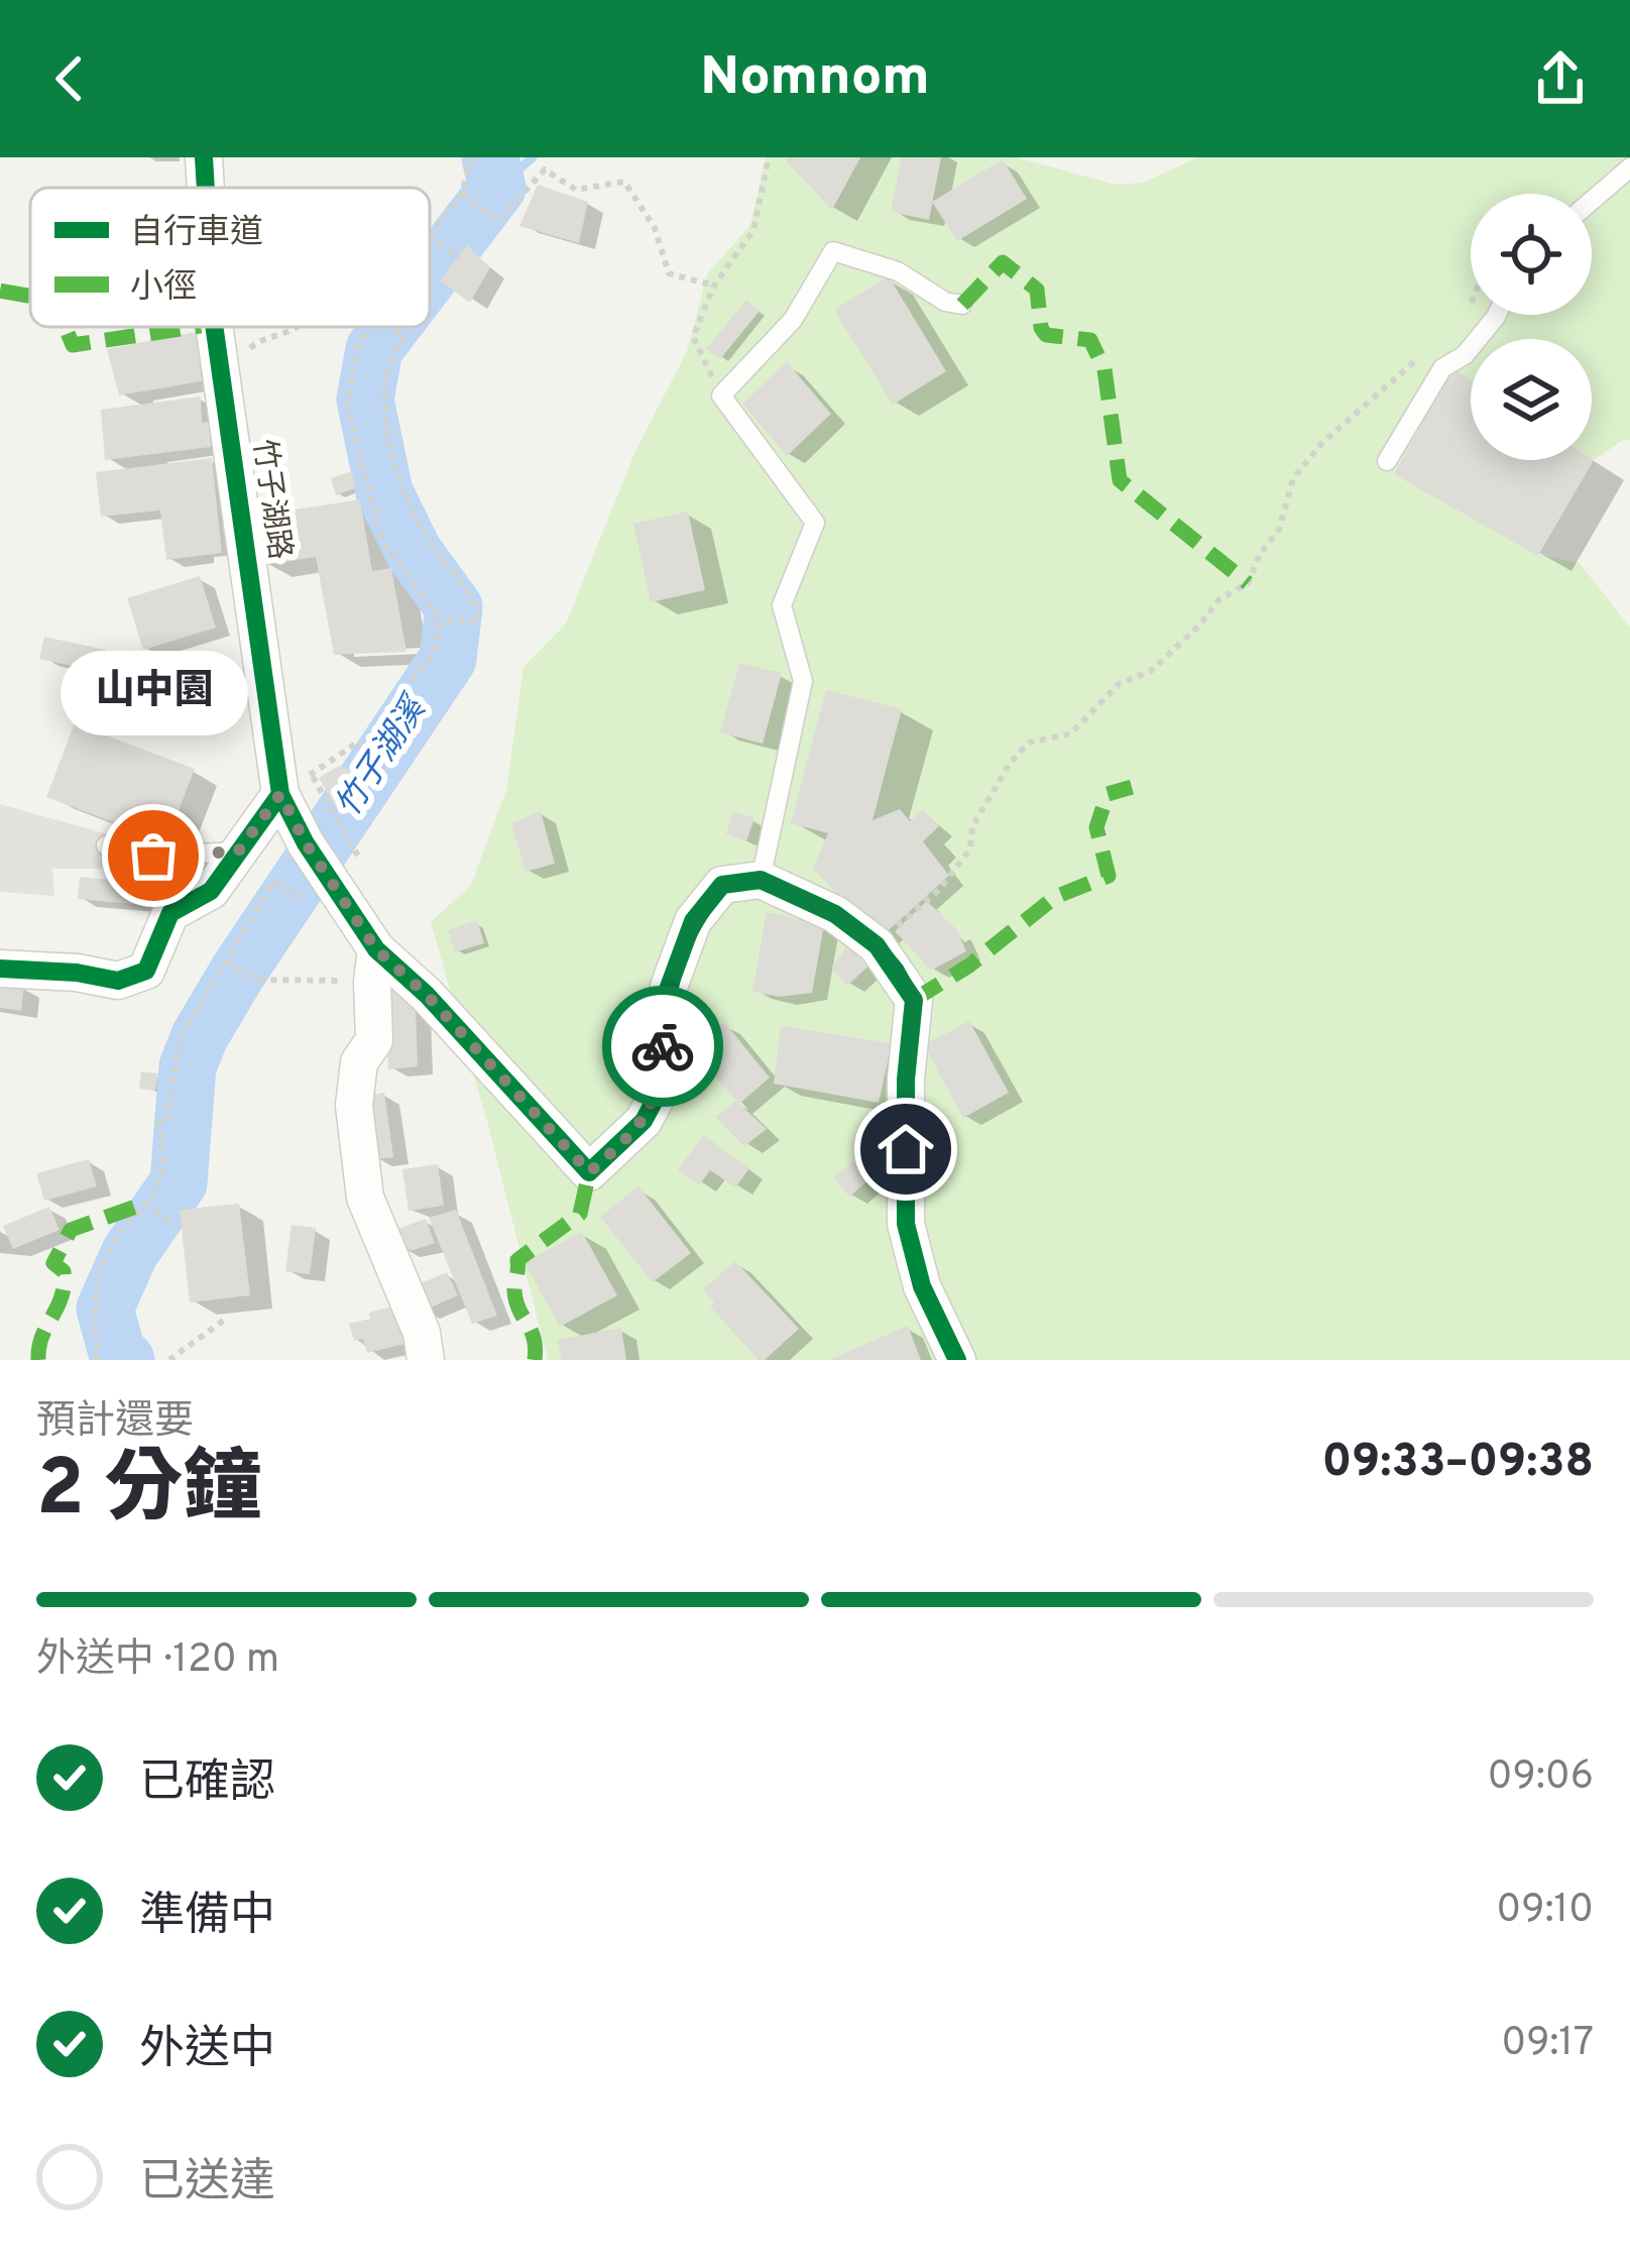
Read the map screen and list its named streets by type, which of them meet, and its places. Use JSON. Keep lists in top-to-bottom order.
{
  "streets": {
    "street": ["竹子湖路"]
  },
  "water": ["竹子湖溪"],
  "places": ["山中園"],
  "legend": ["自行車道", "小徑"],
  "page": {
    "header": "Nomnom",
    "bubble": "山中園",
    "heading": ["2 分鐘", "預計還要", "09:33–09:38"],
    "bar": "外送中 · 120 m",
    "list": [
      ["已確認", "09:06"],
      ["準備中", "09:10"],
      ["外送中", "09:17"],
      "已送達"
    ]
  }
}
